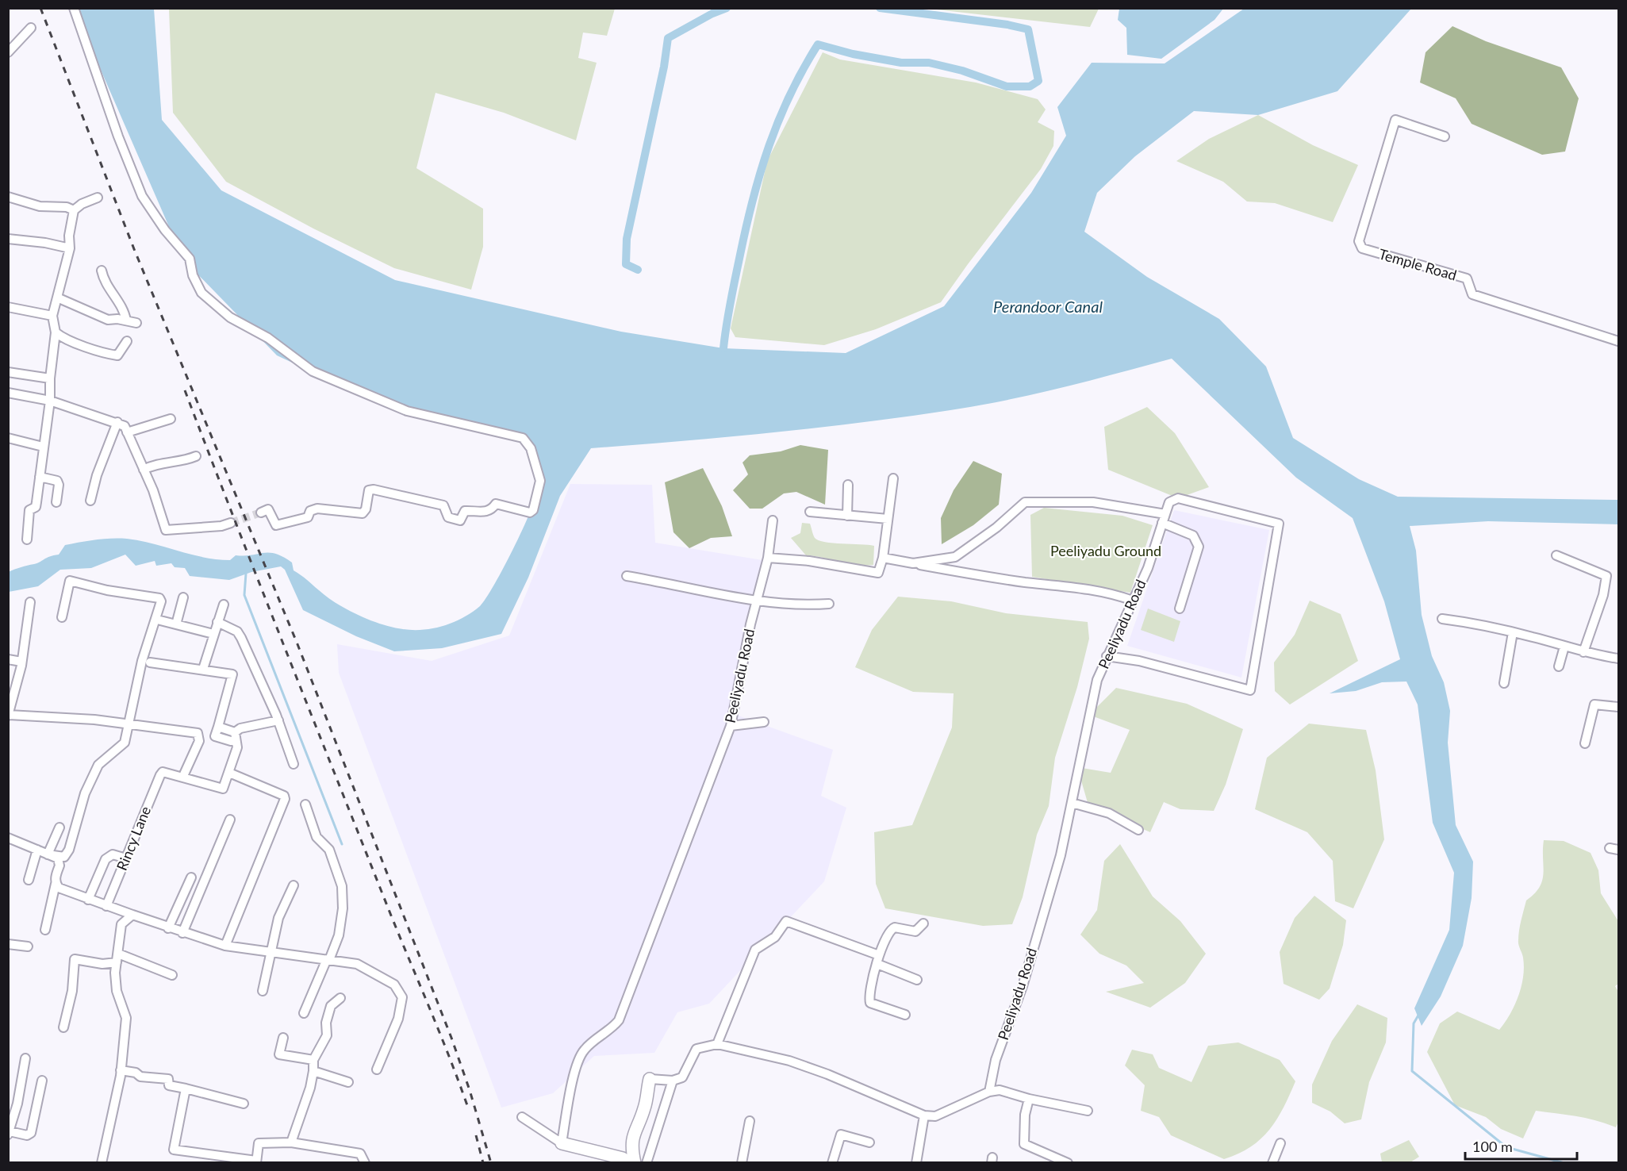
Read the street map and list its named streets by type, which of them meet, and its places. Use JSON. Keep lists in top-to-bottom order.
{
  "streets": {
    "street": ["Temple Road", "Peeliyadu Road", "Rincy Lane"]
  },
  "water": ["Perandoor Canal"],
  "parks": ["Peeliyadu Ground"],
  "scale_bar": "100 m"
}
